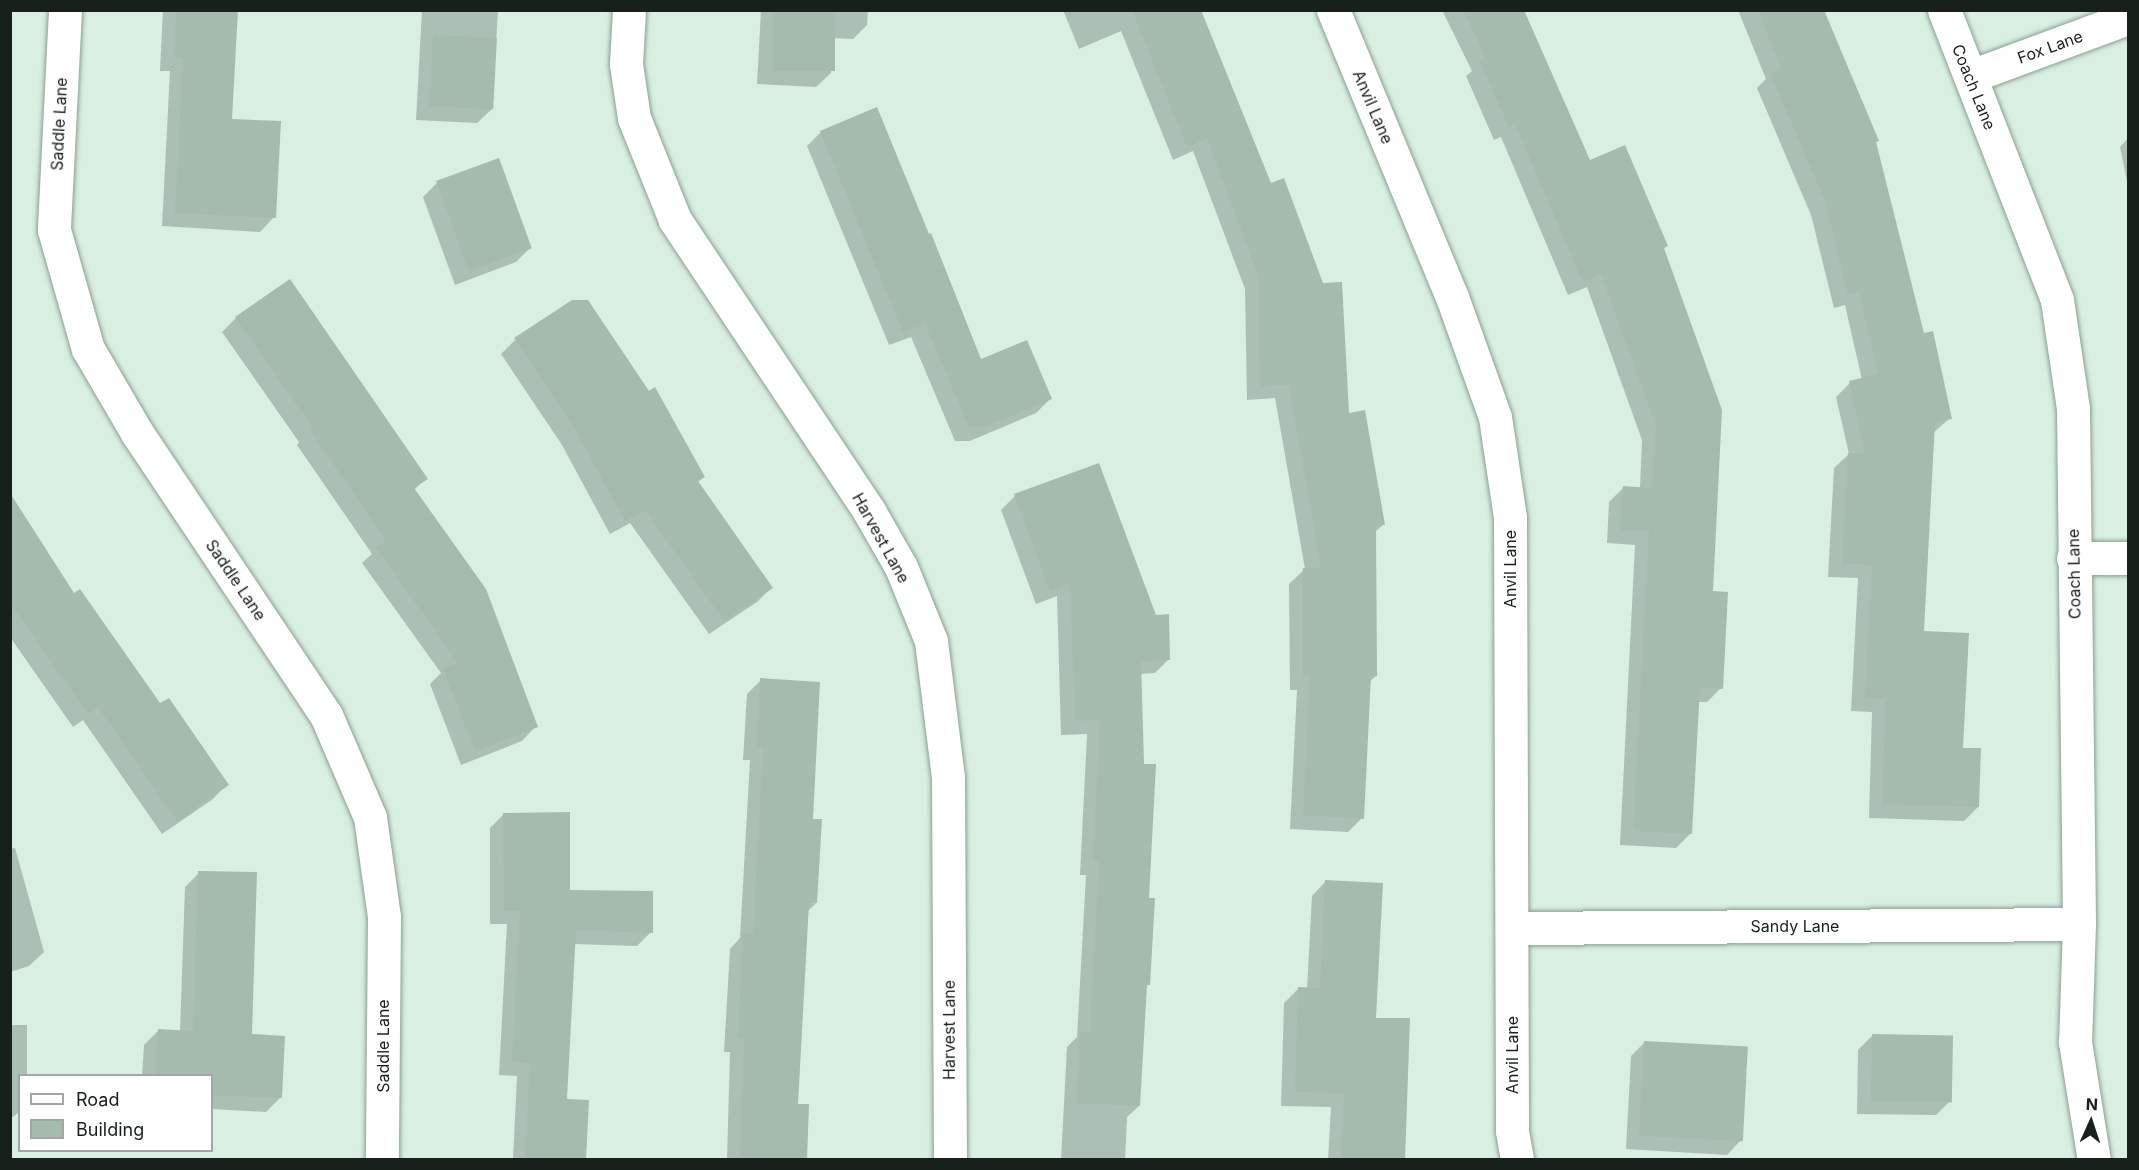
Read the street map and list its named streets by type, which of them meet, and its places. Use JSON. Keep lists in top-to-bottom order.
{
  "streets": {
    "street": [
      "Fox Lane",
      "Coach Lane",
      "Anvil Lane",
      "Saddle Lane",
      "Harvest Lane",
      "Sandy Lane"
    ]
  },
  "crossings": [
    ["Fox Lane", "Coach Lane"],
    ["Coach Lane", "Sandy Lane"],
    ["Anvil Lane", "Sandy Lane"]
  ],
  "legend": ["Road", "Building"],
  "north": "top"
}
